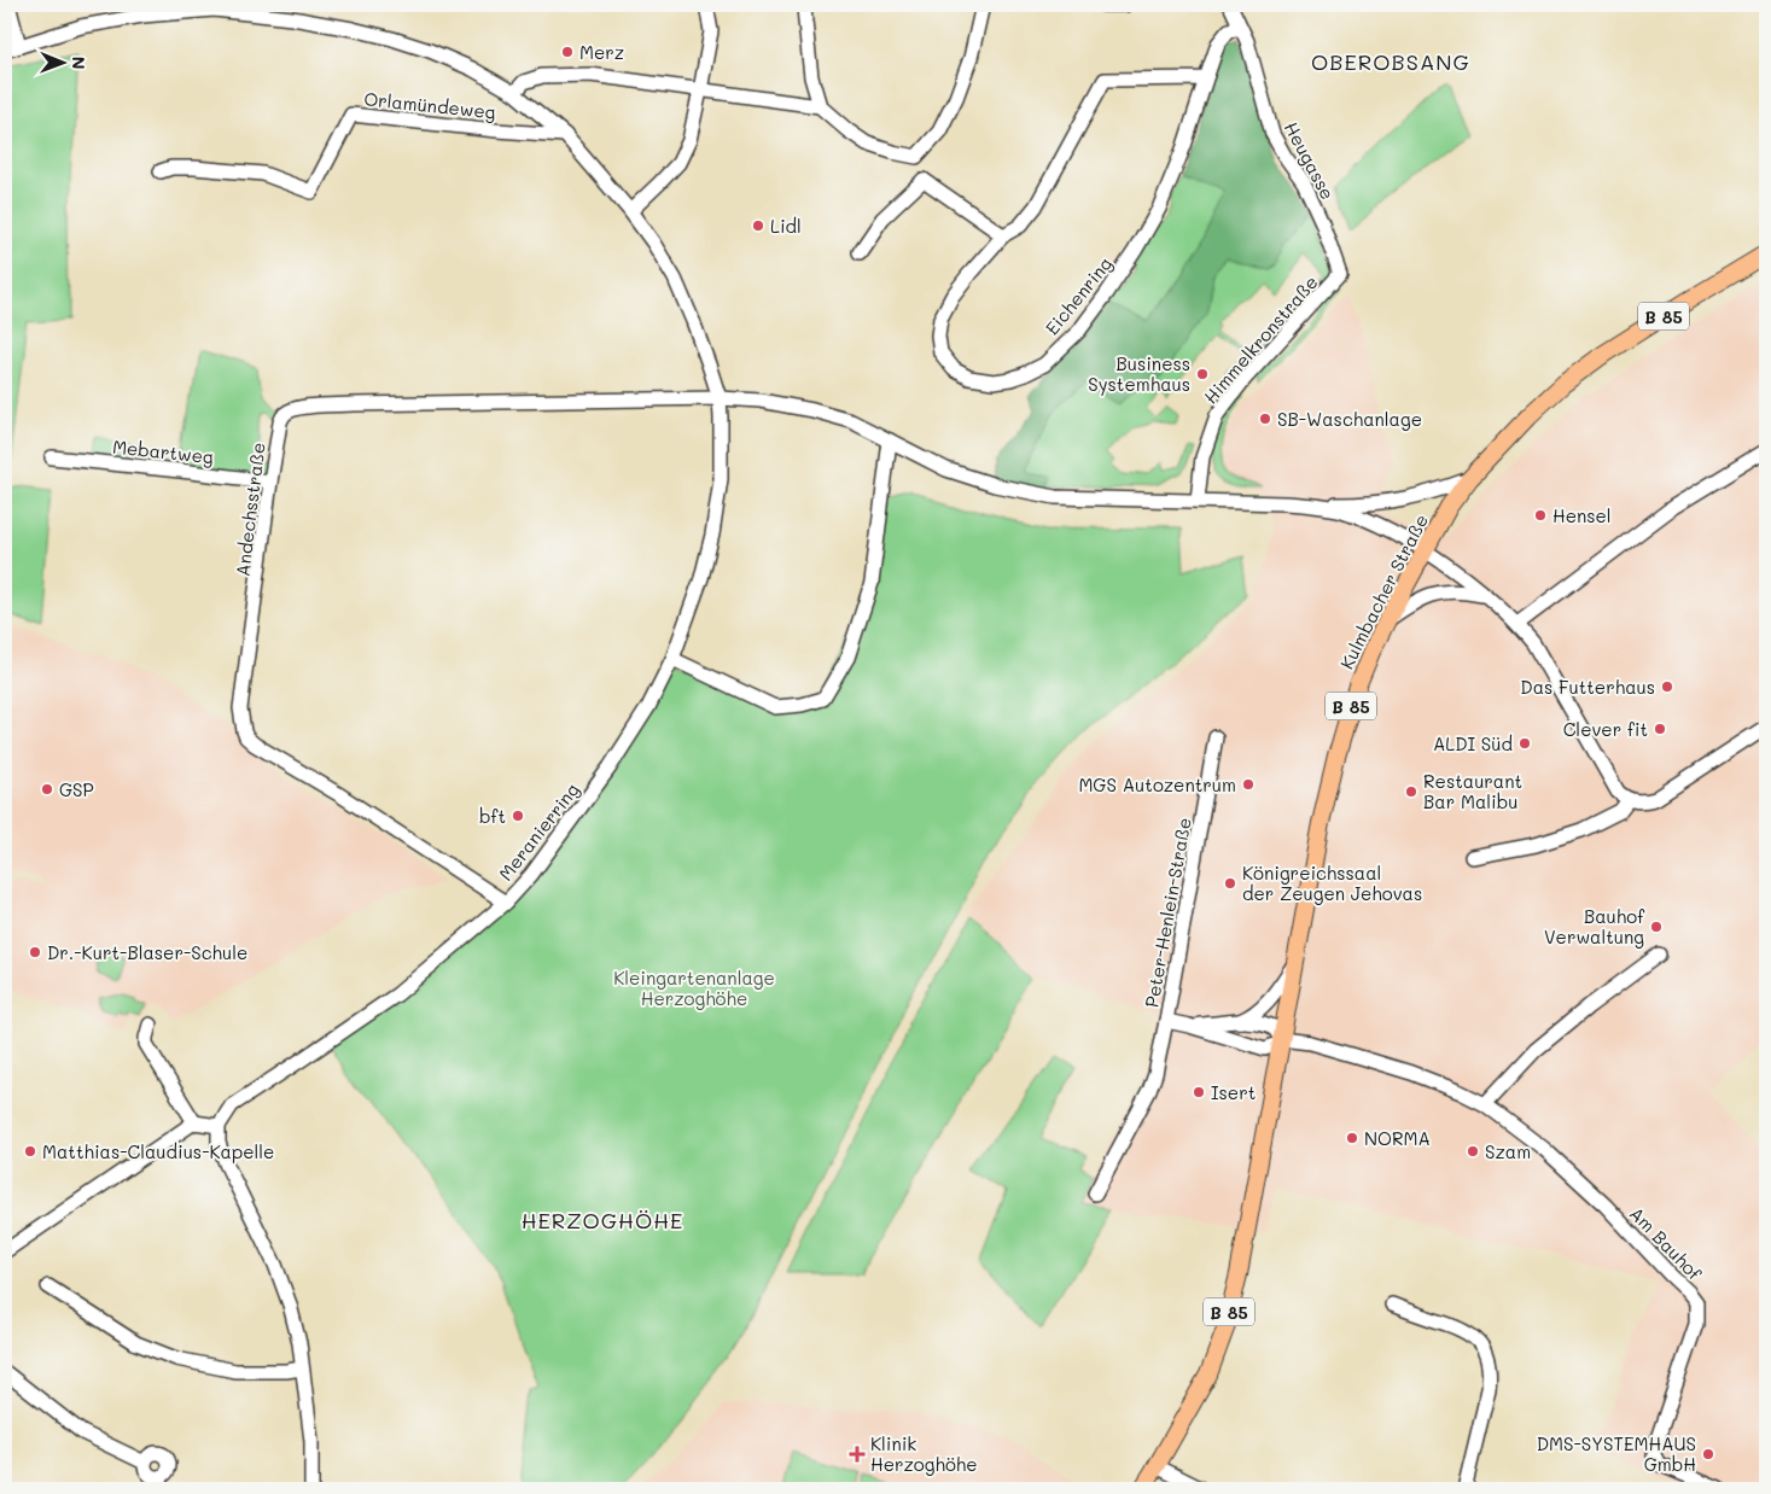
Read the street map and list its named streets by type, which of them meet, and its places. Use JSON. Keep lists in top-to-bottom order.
{
  "streets": {
    "main road": ["B 85", "Kulmbacher Straße"],
    "street": [
      "Orlamündeweg",
      "Heugasse",
      "Eichenring",
      "Himmelkronstraße",
      "Mebartweg",
      "Andechsstraße",
      "Meranierring",
      "Peter-Henlein-Straße",
      "Am Bauhof"
    ]
  },
  "crossings": [
    ["Orlamündeweg", "Meranierring"],
    ["Heugasse", "Eichenring"],
    ["Heugasse", "Himmelkronstraße"],
    ["B 85", "Kulmbacher Straße"],
    ["Mebartweg", "Andechsstraße"],
    ["Andechsstraße", "Meranierring"],
    ["Kulmbacher Straße", "Peter-Henlein-Straße"],
    ["Kulmbacher Straße", "Am Bauhof"],
    ["Peter-Henlein-Straße", "Am Bauhof"]
  ],
  "districts": ["OBEROBSANG", "HERZOGHÖHE"],
  "parks": ["Kleingartenanlage Herzoghöhe"],
  "places": {
    "other": [
      "Merz",
      "Lidl",
      "Business Systemhaus",
      "SB-Waschanlage",
      "Hensel",
      "Das Futterhaus",
      "Clever fit",
      "ALDI Süd",
      "MGS Autozentrum",
      "GSP",
      "Restaurant Bar Malibu",
      "bft",
      "Königreichssaal der Zeugen Jehovas",
      "Bauhof Verwaltung",
      "Dr.-Kurt-Blaser-Schule",
      "Isert",
      "NORMA",
      "Matthias-Claudius-Kapelle",
      "Szam",
      "DMS-SYSTEMHAUS GmbH"
    ],
    "health": ["Klinik Herzoghöhe"]
  },
  "north": "right"
}
